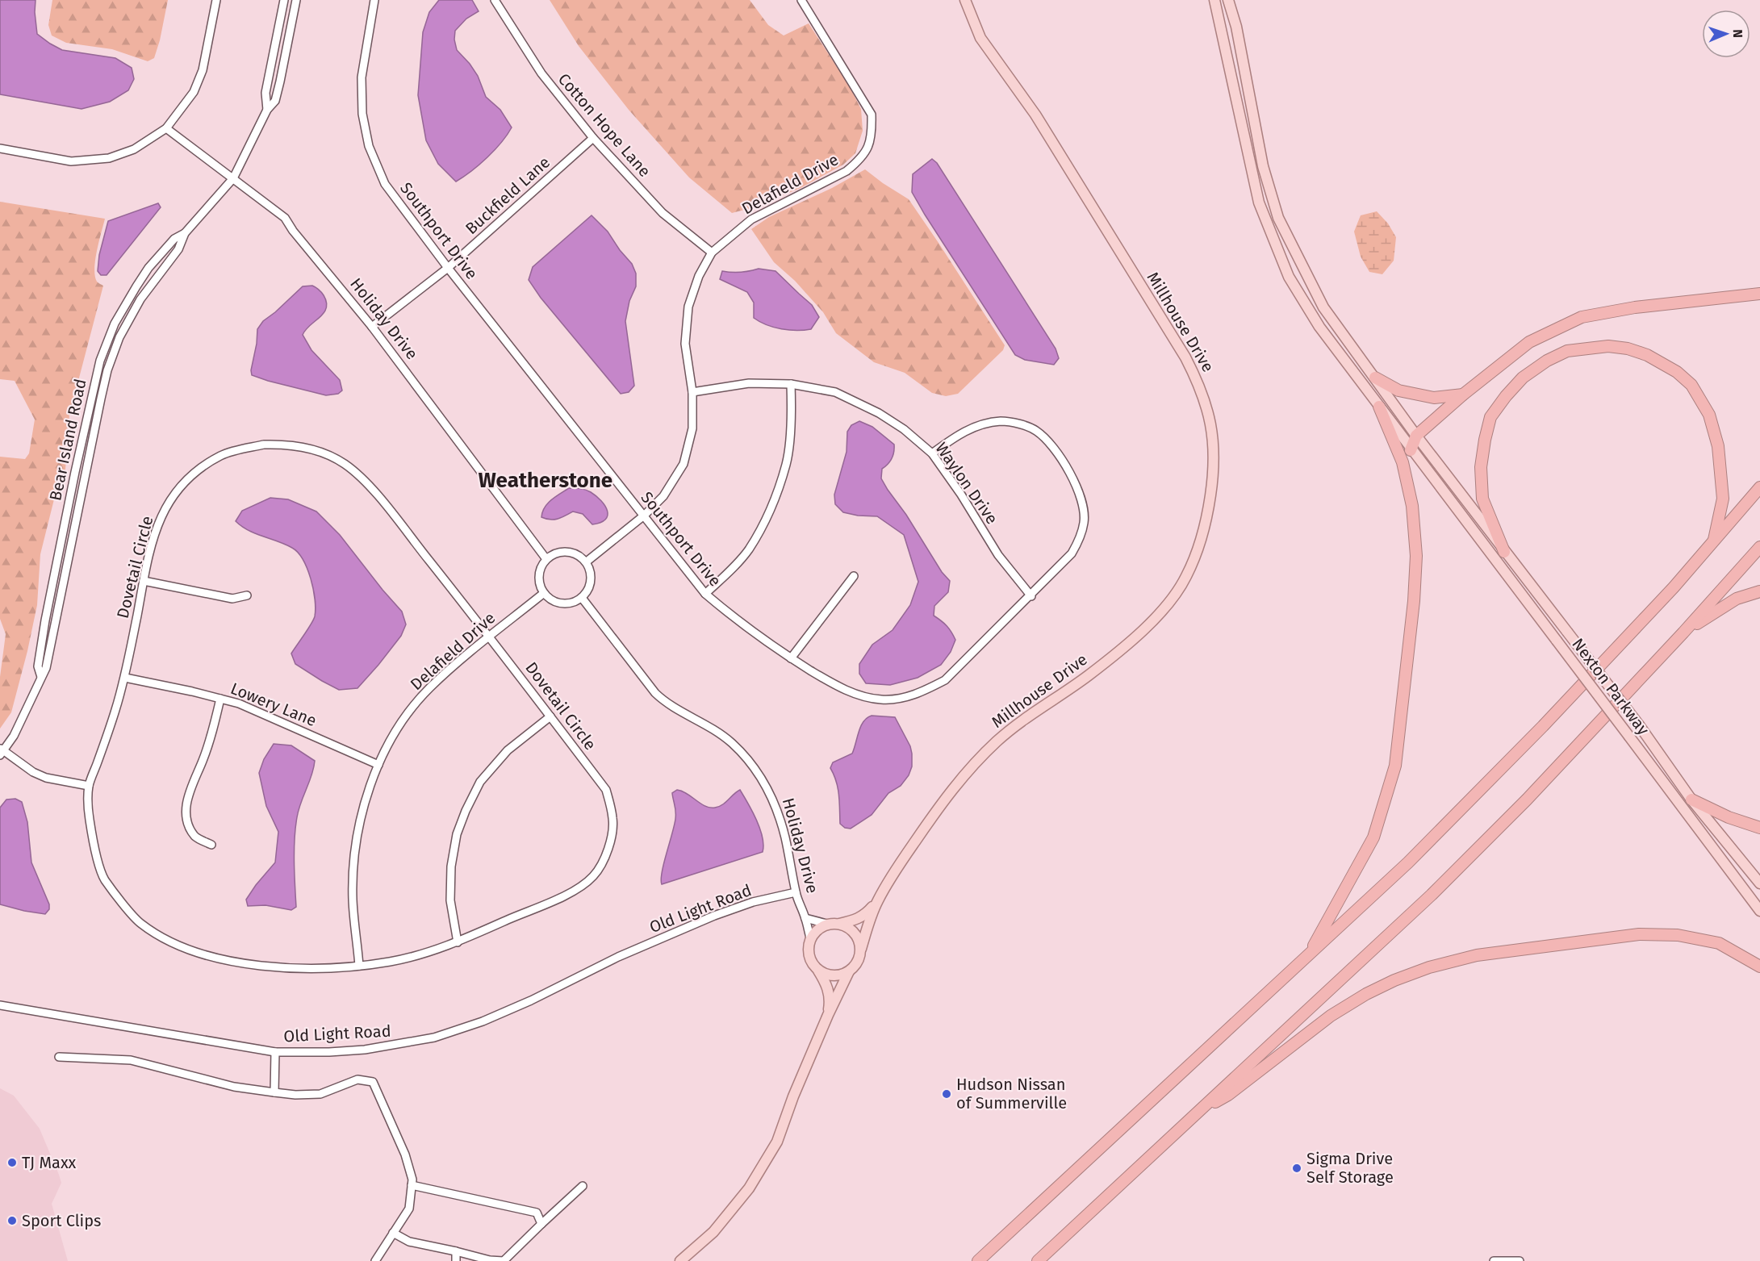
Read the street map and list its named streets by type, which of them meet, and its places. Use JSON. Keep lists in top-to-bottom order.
{
  "streets": {
    "main road": ["Millhouse Drive", "Nexton Parkway"],
    "street": [
      "Cotton Hope Lane",
      "Delafield Drive",
      "Buckfield Lane",
      "Southport Drive",
      "Holiday Drive",
      "Bear Island Road",
      "Waylon Drive",
      "Dovetail Circle",
      "Lowery Lane",
      "Old Light Road"
    ]
  },
  "crossings": [
    ["Cotton Hope Lane", "Delafield Drive"],
    ["Cotton Hope Lane", "Buckfield Lane"],
    ["Delafield Drive", "Southport Drive"],
    ["Delafield Drive", "Holiday Drive"],
    ["Delafield Drive", "Waylon Drive"],
    ["Delafield Drive", "Dovetail Circle"],
    ["Delafield Drive", "Lowery Lane"],
    ["Buckfield Lane", "Southport Drive"],
    ["Buckfield Lane", "Holiday Drive"],
    ["Southport Drive", "Waylon Drive"],
    ["Holiday Drive", "Millhouse Drive"],
    ["Holiday Drive", "Bear Island Road"],
    ["Holiday Drive", "Old Light Road"],
    ["Dovetail Circle", "Lowery Lane"]
  ],
  "districts": ["Weatherstone"],
  "places": [
    "Hudson Nissan of Summerville",
    "TJ Maxx",
    "Sigma Drive Self Storage",
    "Sport Clips"
  ],
  "north": "right"
}
